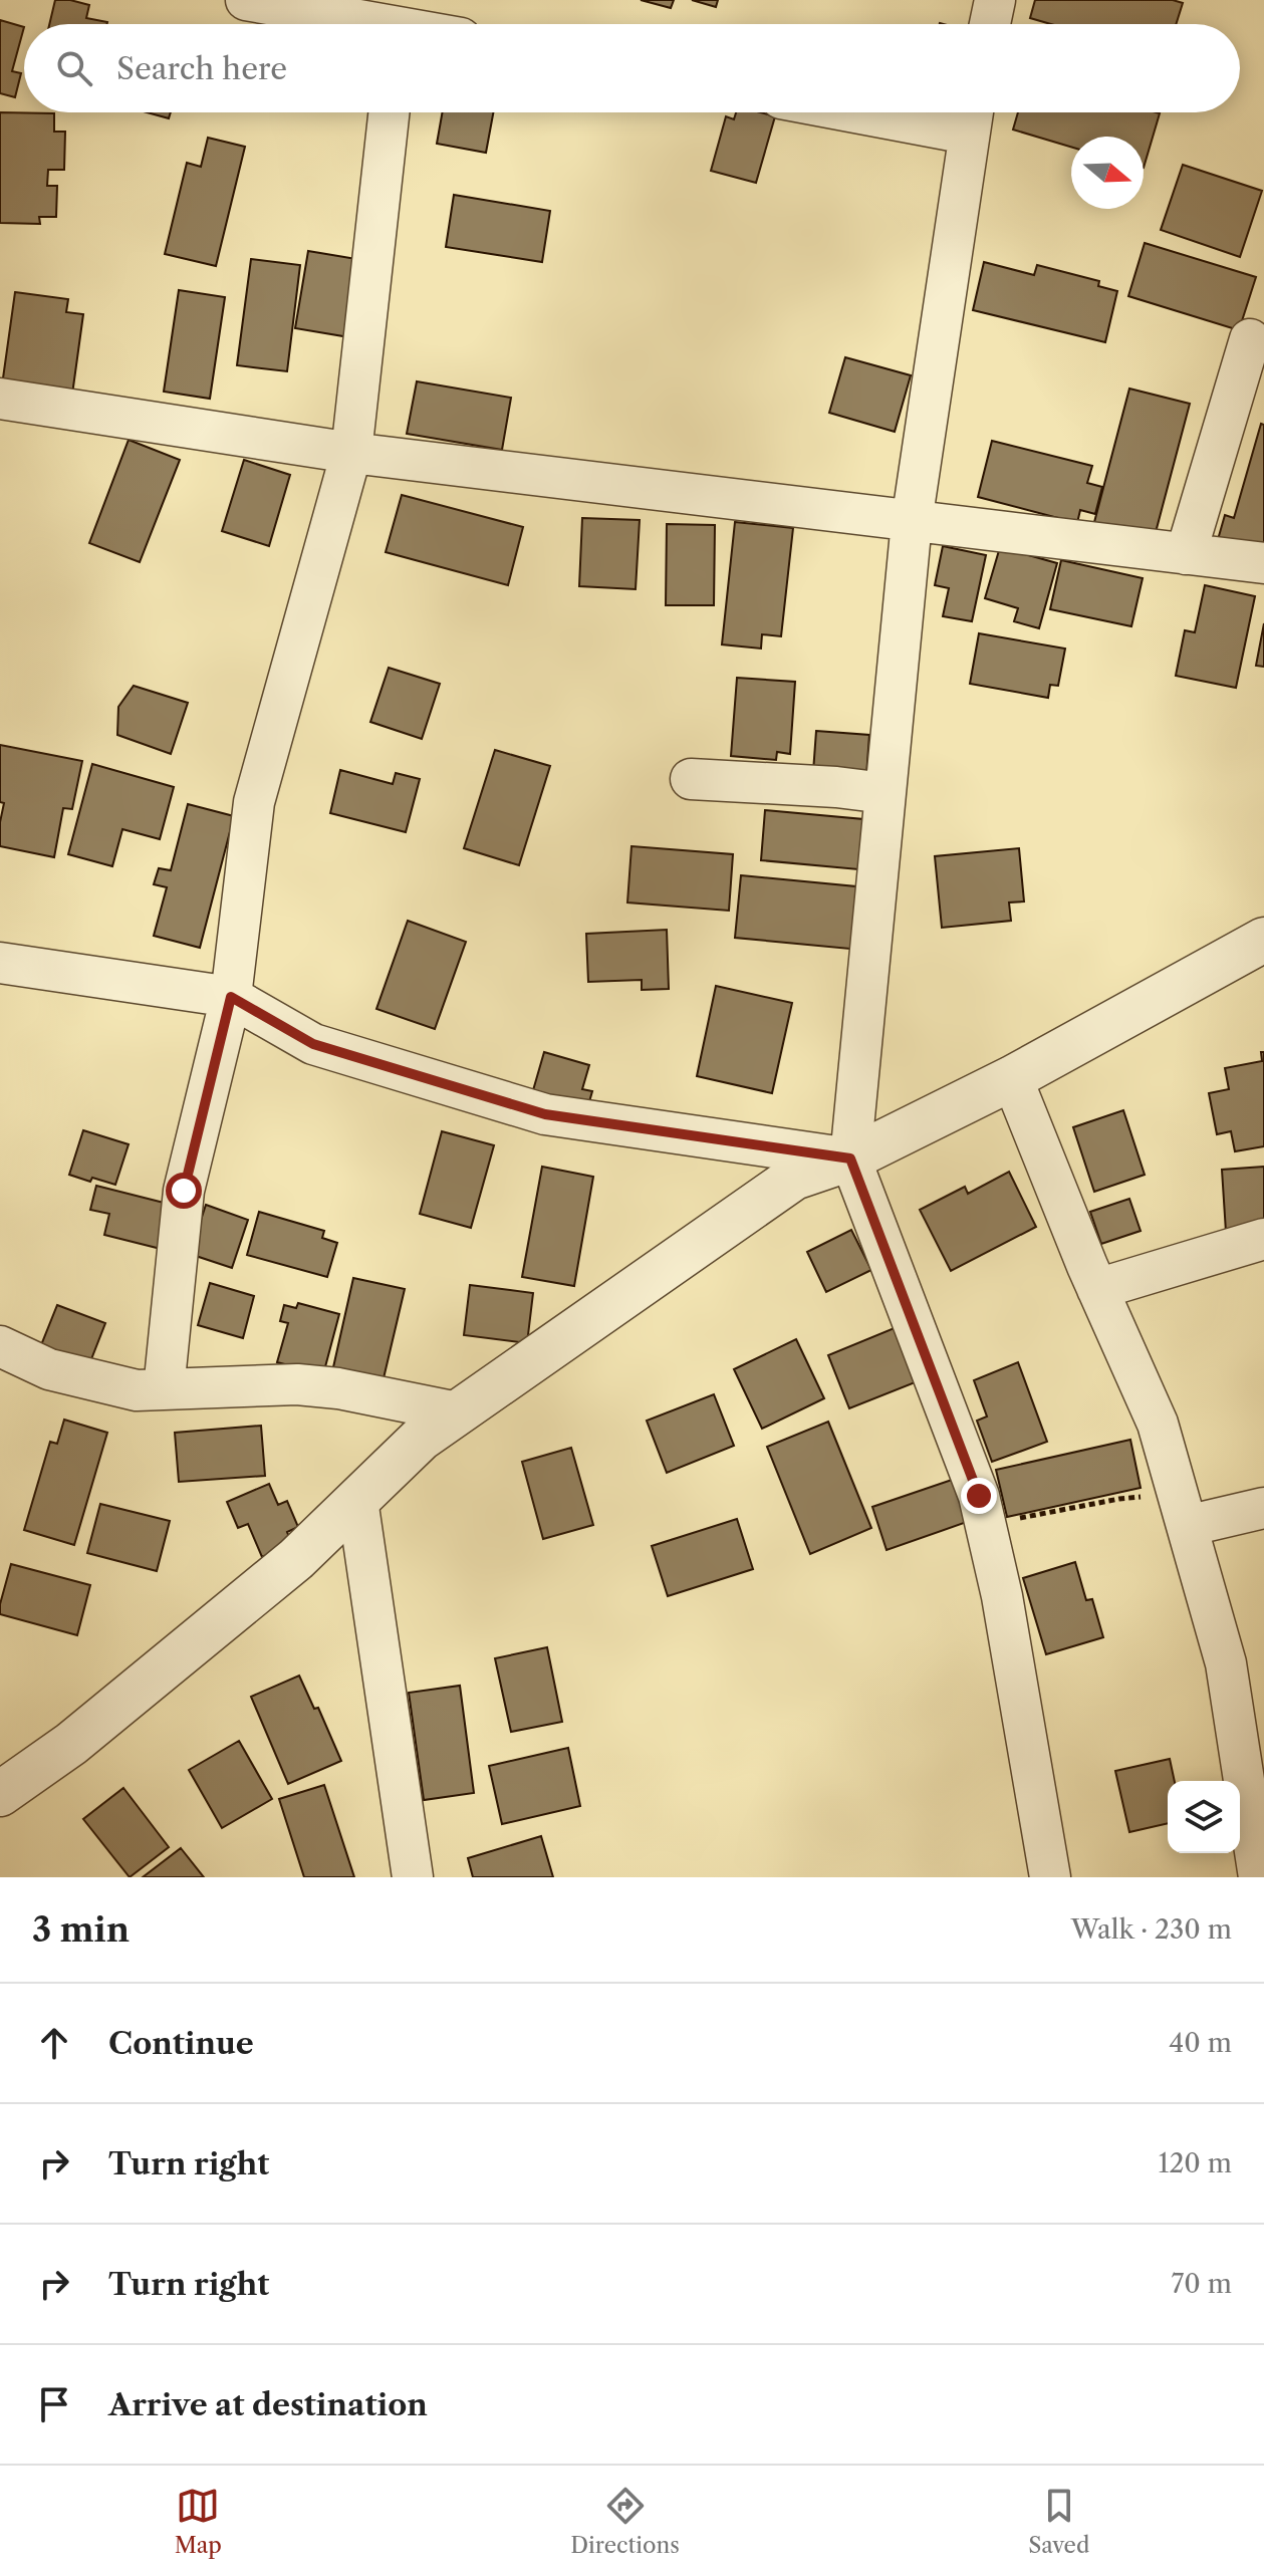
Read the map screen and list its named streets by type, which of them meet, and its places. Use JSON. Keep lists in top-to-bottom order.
{
  "north": "right",
  "page": {
    "search": "Search here",
    "heading": ["3 min", "Walk · 230 m"],
    "list": [
      ["Continue", "40 m"],
      ["Turn right", "120 m"],
      ["Turn right", "70 m"],
      "Arrive at destination"
    ],
    "nav": ["Map", "Directions", "Saved"]
  }
}
